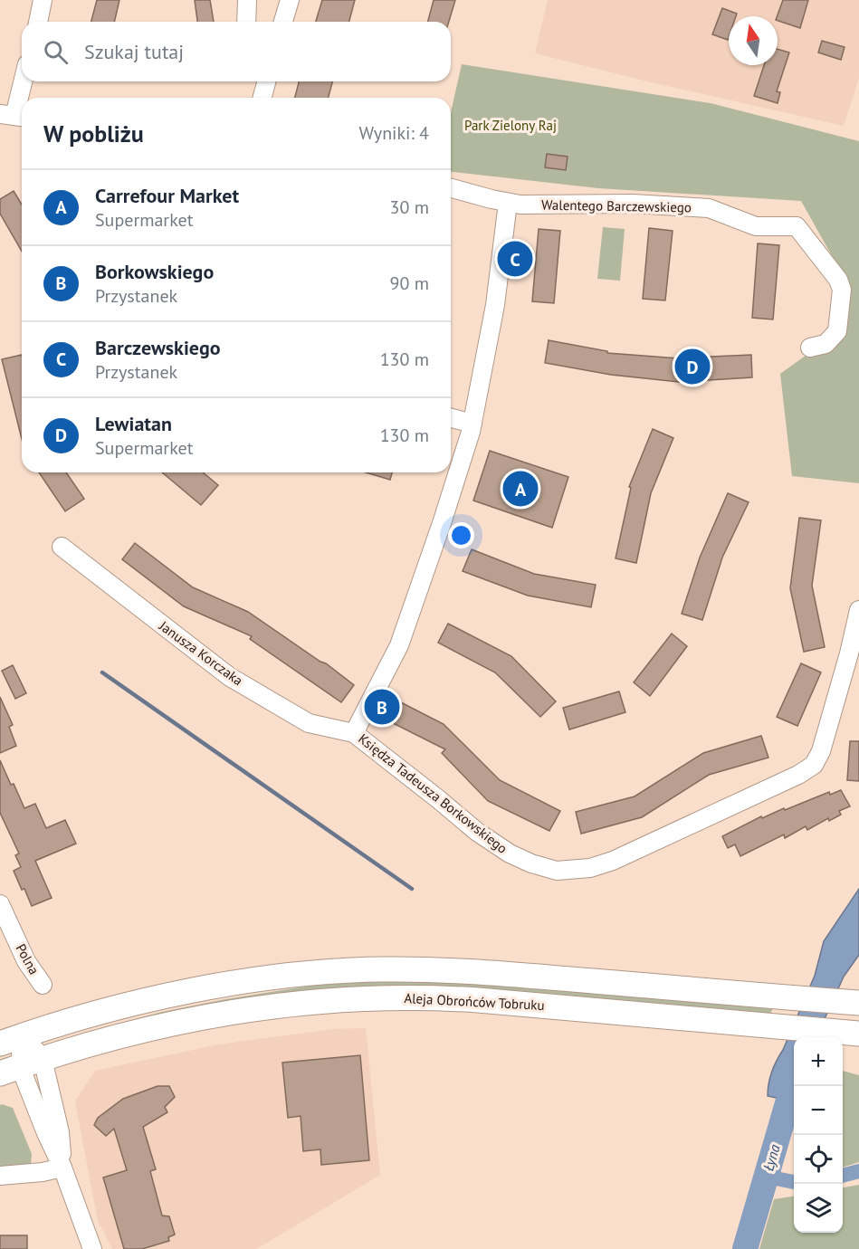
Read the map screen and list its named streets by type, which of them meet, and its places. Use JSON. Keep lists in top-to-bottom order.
{
  "streets": {
    "main road": ["Aleja Obrońców Tobruku"],
    "street": [
      "Walentego Barczewskiego",
      "Janusza Korczaka",
      "Księdza Tadeusza Borkowskiego",
      "Polna"
    ]
  },
  "crossings": [
    ["Walentego Barczewskiego", "Księdza Tadeusza Borkowskiego"],
    ["Janusza Korczaka", "Księdza Tadeusza Borkowskiego"]
  ],
  "water": ["Łyna"],
  "parks": ["Park Zielony Raj"],
  "north": "top",
  "page": {
    "search": "Szukaj tutaj",
    "heading": ["W pobliżu", "Wyniki: 4"],
    "list": [
      {
        "mark": "A",
        "name": "Carrefour Market",
        "note": "Supermarket",
        "value": "30 m"
      },
      {
        "mark": "B",
        "name": "Borkowskiego",
        "note": "Przystanek",
        "value": "90 m"
      },
      {
        "mark": "C",
        "name": "Barczewskiego",
        "note": "Przystanek",
        "value": "130 m"
      },
      {
        "mark": "D",
        "name": "Lewiatan",
        "note": "Supermarket",
        "value": "130 m"
      }
    ],
    "pins": [
      "C",
      "D",
      "A",
      "B"
    ],
    "map_buttons": ["+", "−"]
  }
}
